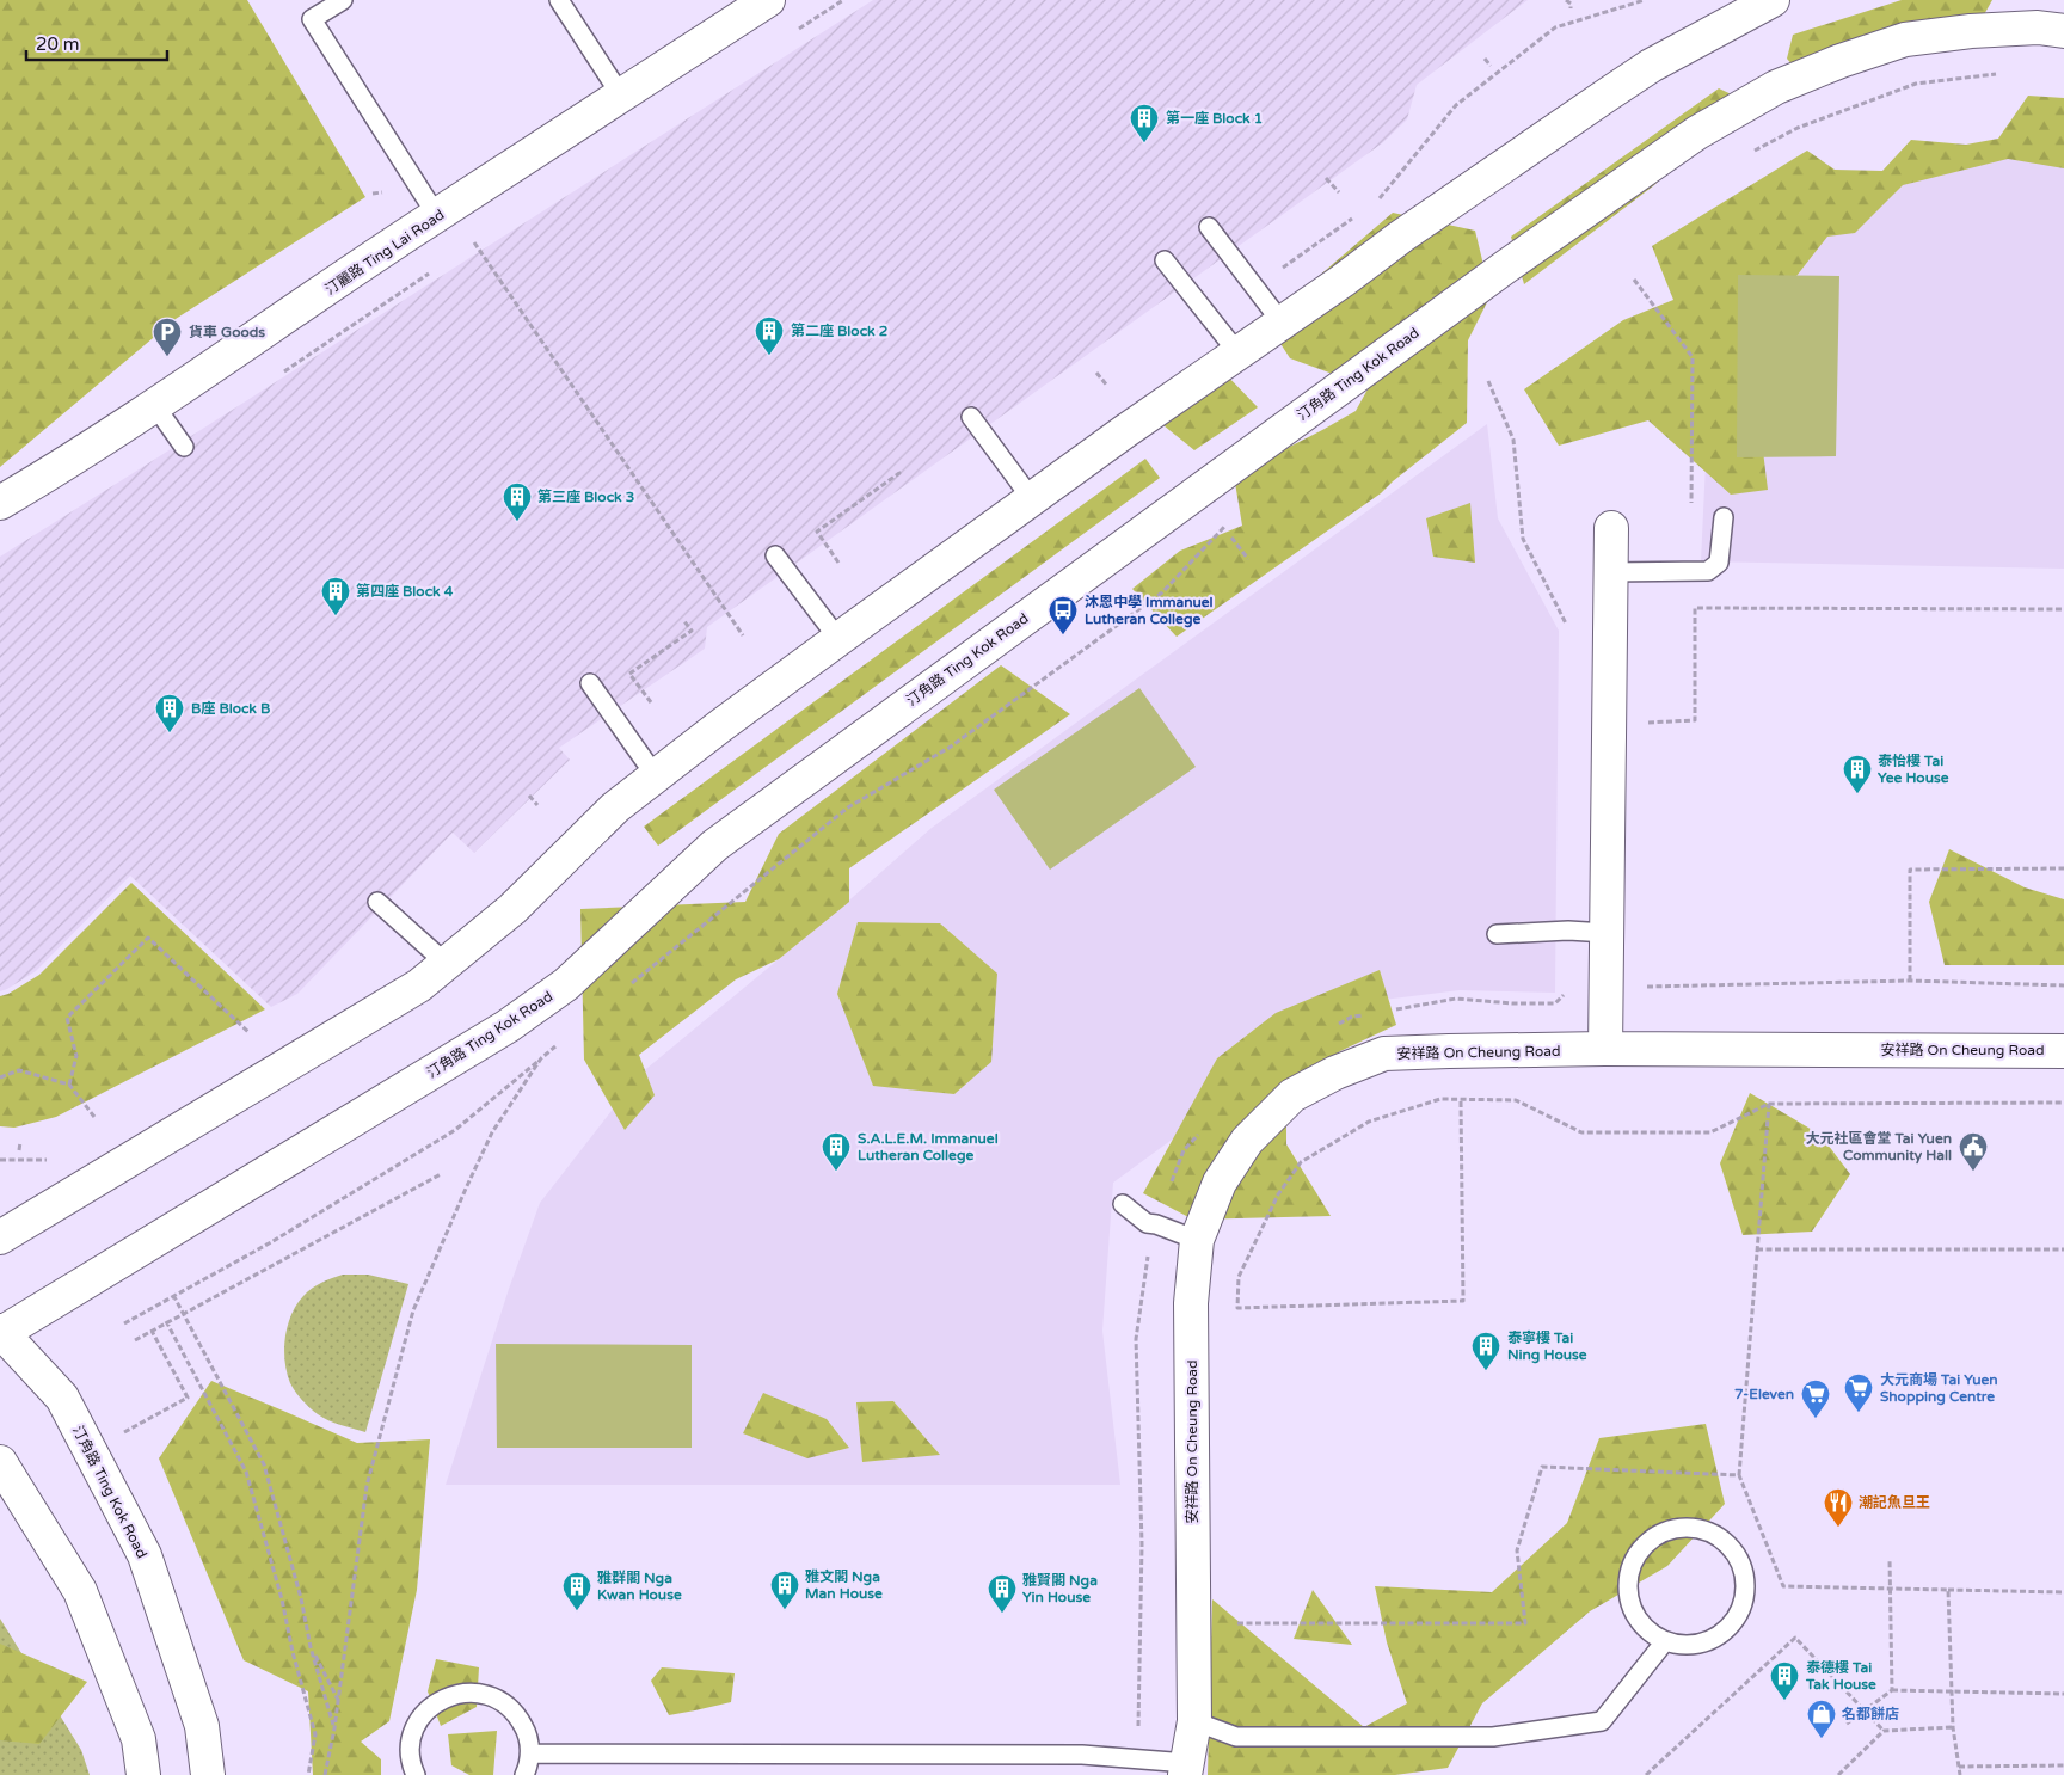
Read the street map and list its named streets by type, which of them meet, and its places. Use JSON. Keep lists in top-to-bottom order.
{
  "streets": {
    "main road": ["汀麗路 Ting Lai Road", "汀角路 Ting Kok Road", "安祥路 On Cheung Road"]
  },
  "places": {
    "building": [
      "第一座 Block 1",
      "第二座 Block 2",
      "第三座 Block 3",
      "第四座 Block 4",
      "B座 Block B",
      "泰怡樓 Tai Yee House",
      "S.A.L.E.M. Immanuel Lutheran College",
      "泰寧樓 Tai Ning House",
      "雅文閣 Nga Man House",
      "雅群閣 Nga Kwan House",
      "雅賢閣 Nga Yin House",
      "泰德樓 Tai Tak House"
    ],
    "parking": ["貨車 Goods"],
    "bus stop": ["沐恩中學 Immanuel Lutheran College"],
    "public building": ["大元社區會堂 Tai Yuen Community Hall"],
    "supermarket": ["大元商場 Tai Yuen Shopping Centre", "7-Eleven"],
    "restaurant": ["潮記魚旦王"],
    "shop": ["名都餅店"]
  },
  "scale_bar": "20 m"
}
